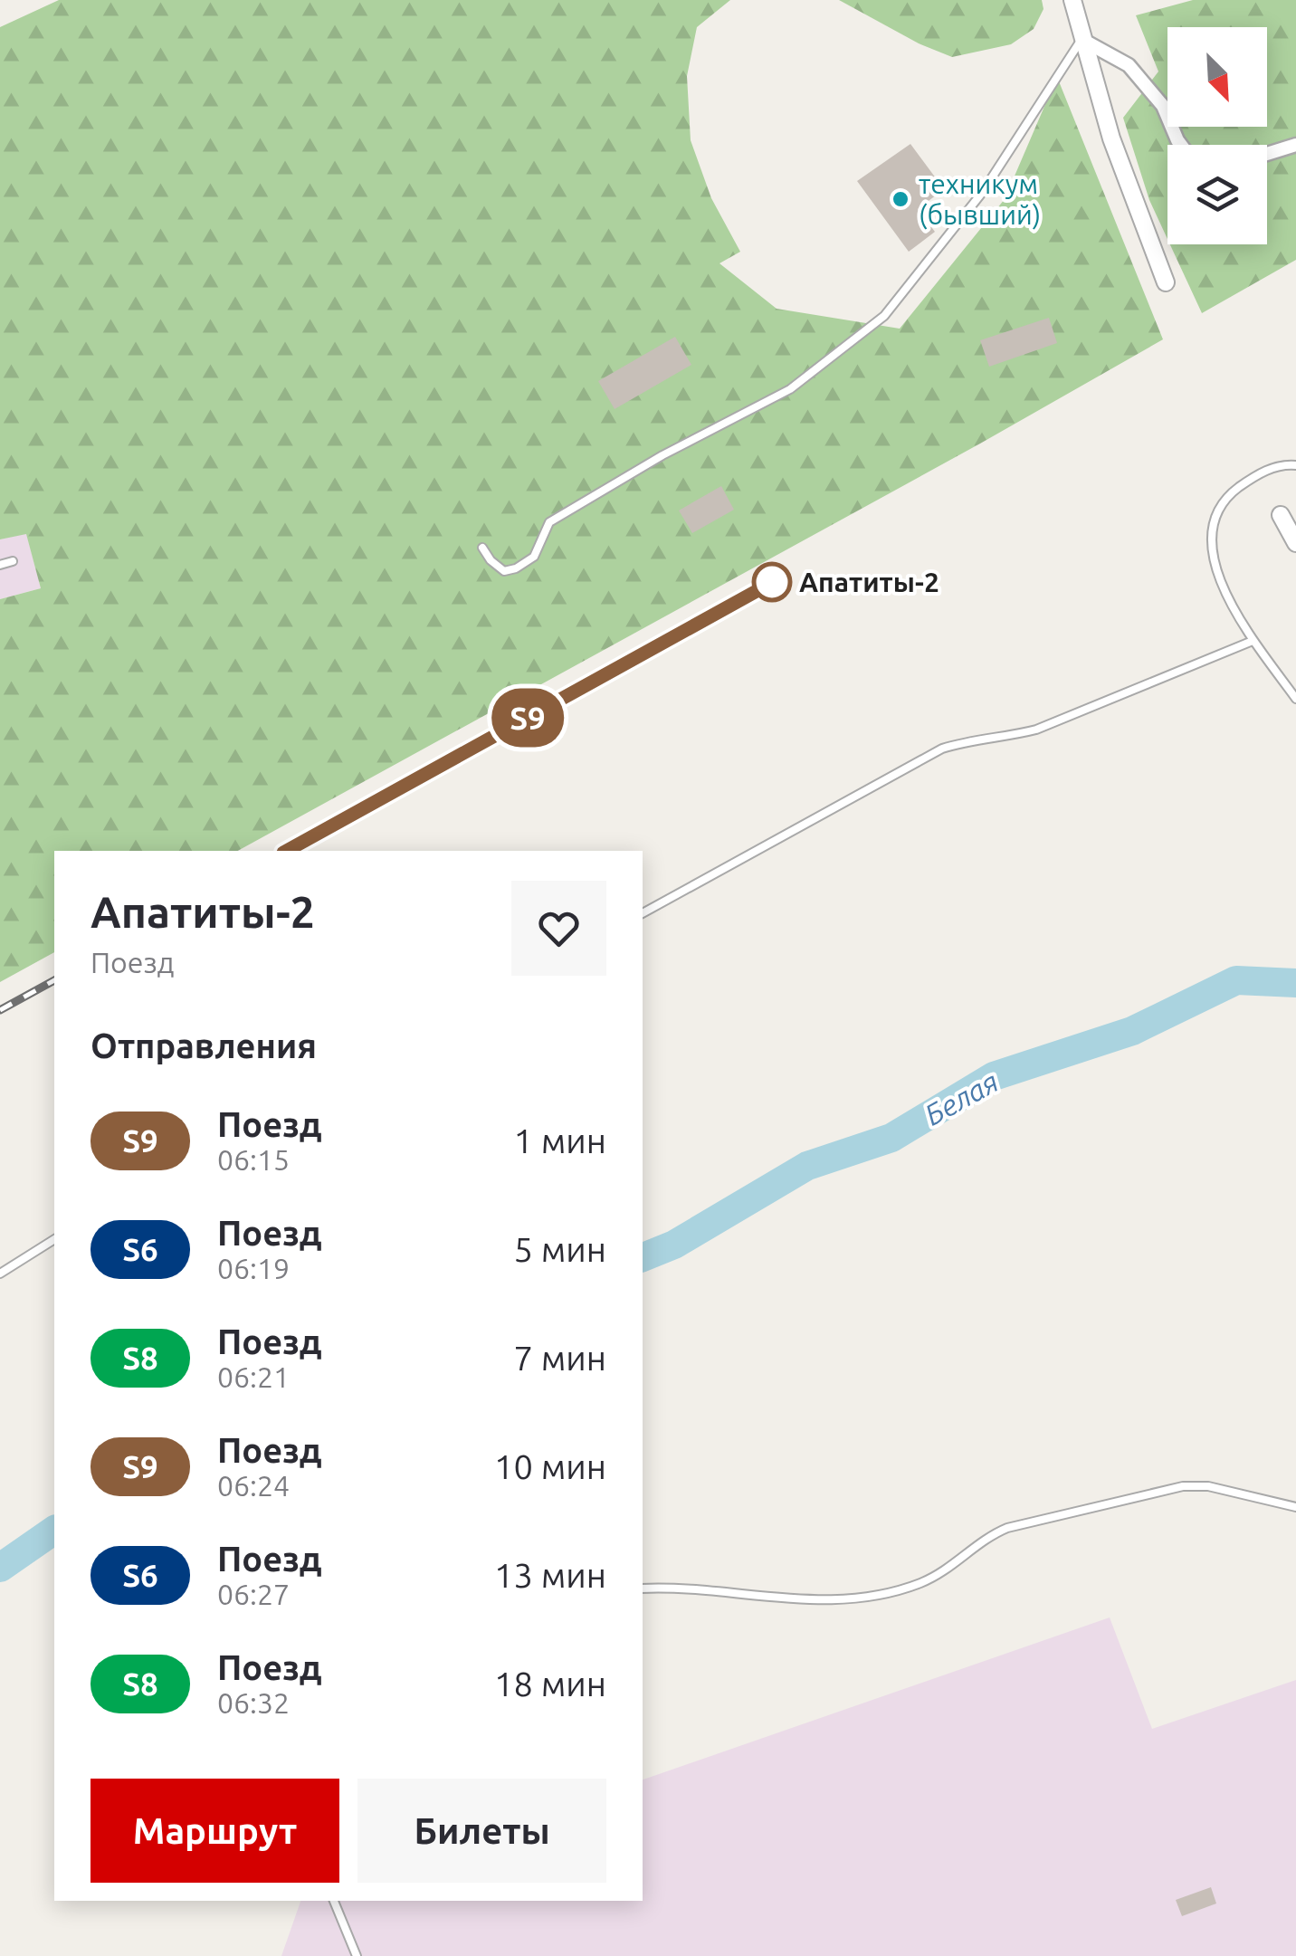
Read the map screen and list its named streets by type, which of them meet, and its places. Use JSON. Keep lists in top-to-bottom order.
{
  "water": ["Белая"],
  "places": ["техникум (бывший)", "Апатиты-2"],
  "north": "bottom right",
  "page": {
    "on_map": "S9",
    "heading": [
      ["Апатиты-2", "Поезд"],
      "Отправления"
    ],
    "list": [
      {
        "mark": "S9",
        "name": "Поезд",
        "note": "06:15",
        "value": "1 мин"
      },
      {
        "mark": "S6",
        "name": "Поезд",
        "note": "06:19",
        "value": "5 мин"
      },
      {
        "mark": "S8",
        "name": "Поезд",
        "note": "06:21",
        "value": "7 мин"
      },
      {
        "mark": "S9",
        "name": "Поезд",
        "note": "06:24",
        "value": "10 мин"
      },
      {
        "mark": "S6",
        "name": "Поезд",
        "note": "06:27",
        "value": "13 мин"
      },
      {
        "mark": "S8",
        "name": "Поезд",
        "note": "06:32",
        "value": "18 мин"
      }
    ],
    "buttons": ["Маршрут", "Билеты"]
  }
}
